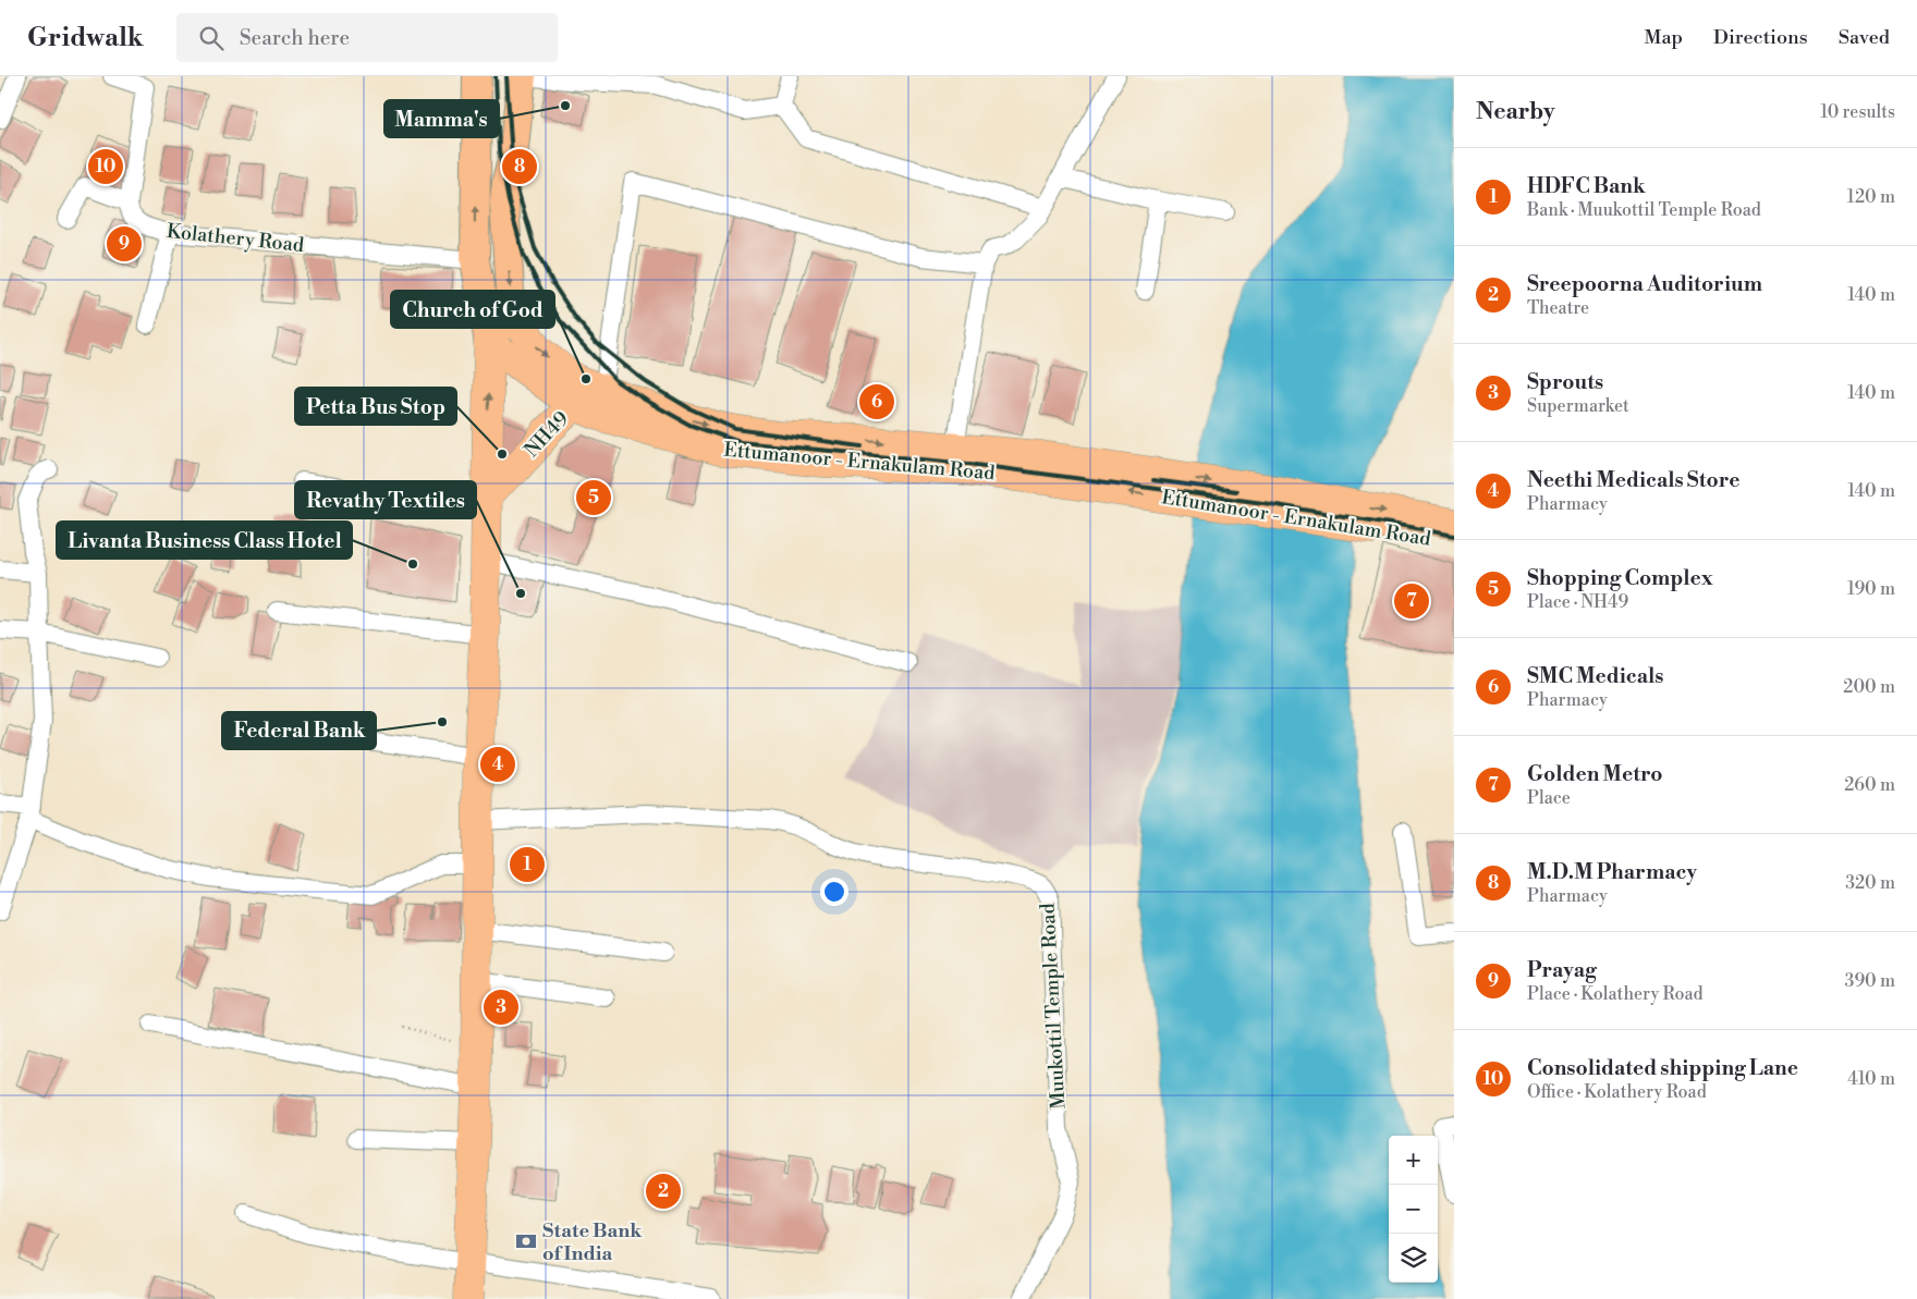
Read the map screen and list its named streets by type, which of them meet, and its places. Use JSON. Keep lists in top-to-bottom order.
{
  "streets": {
    "highway": ["NH49", "Ettumanoor - Ernakulam Road"],
    "street": ["Kolathery Road", "Muukottil Temple Road"]
  },
  "crossings": [
    ["NH49", "Ettumanoor - Ernakulam Road"]
  ],
  "places": {
    "other": [
      "Mamma's",
      "Church of God",
      "Petta Bus Stop",
      "Livanta Business Class Hotel",
      "Revathy Textiles",
      "Federal Bank"
    ],
    "bank": ["State Bank of India"]
  },
  "page": {
    "header": "Gridwalk",
    "search": "Search here",
    "nav": ["Map", "Directions", "Saved"],
    "heading": ["Nearby", "10 results"],
    "pins": [
      "8",
      "10",
      "9",
      "6",
      "5",
      "7",
      "4",
      "1",
      "3",
      "2"
    ],
    "list": [
      {
        "mark": "1",
        "name": "HDFC Bank",
        "note": "Bank · Muukottil Temple Road",
        "value": "120 m"
      },
      {
        "mark": "2",
        "name": "Sreepoorna Auditorium",
        "note": "Theatre",
        "value": "140 m"
      },
      {
        "mark": "3",
        "name": "Sprouts",
        "note": "Supermarket",
        "value": "140 m"
      },
      {
        "mark": "4",
        "name": "Neethi Medicals Store",
        "note": "Pharmacy",
        "value": "140 m"
      },
      {
        "mark": "5",
        "name": "Shopping Complex",
        "note": "Place · NH49",
        "value": "190 m"
      },
      {
        "mark": "6",
        "name": "SMC Medicals",
        "note": "Pharmacy",
        "value": "200 m"
      },
      {
        "mark": "7",
        "name": "Golden Metro",
        "note": "Place",
        "value": "260 m"
      },
      {
        "mark": "8",
        "name": "M.D.M Pharmacy",
        "note": "Pharmacy",
        "value": "320 m"
      },
      {
        "mark": "9",
        "name": "Prayag",
        "note": "Place · Kolathery Road",
        "value": "390 m"
      },
      {
        "mark": "10",
        "name": "Consolidated shipping Lane",
        "note": "Office · Kolathery Road",
        "value": "410 m"
      }
    ],
    "map_buttons": ["+", "−"]
  }
}
